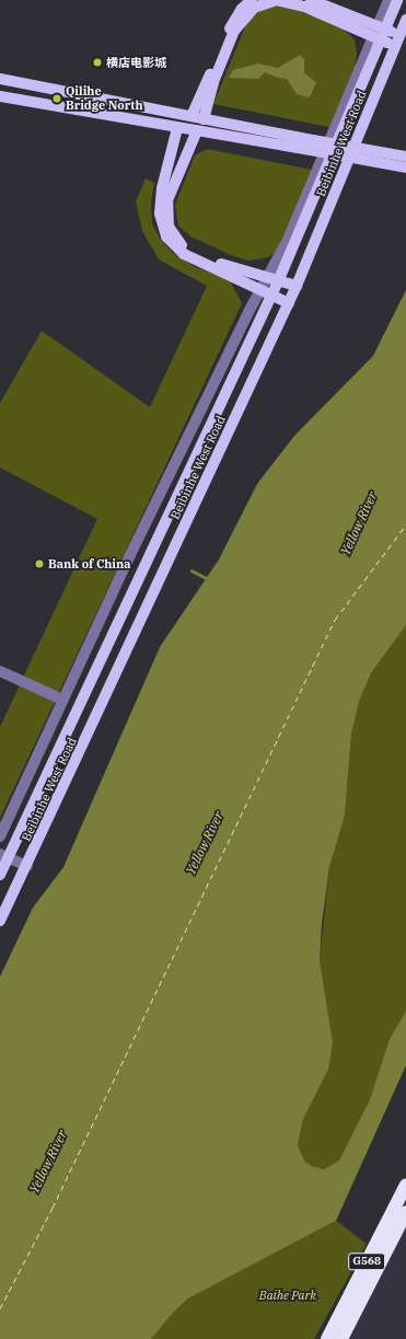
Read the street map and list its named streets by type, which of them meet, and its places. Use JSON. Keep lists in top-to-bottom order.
{
  "streets": {
    "highway": ["G568"],
    "main road": ["Beibinhe West Road"]
  },
  "water": ["Yellow River"],
  "parks": ["Baihe Park"],
  "places": ["横店电影城", "Qilihe Bridge North", "Bank of China"]
}
